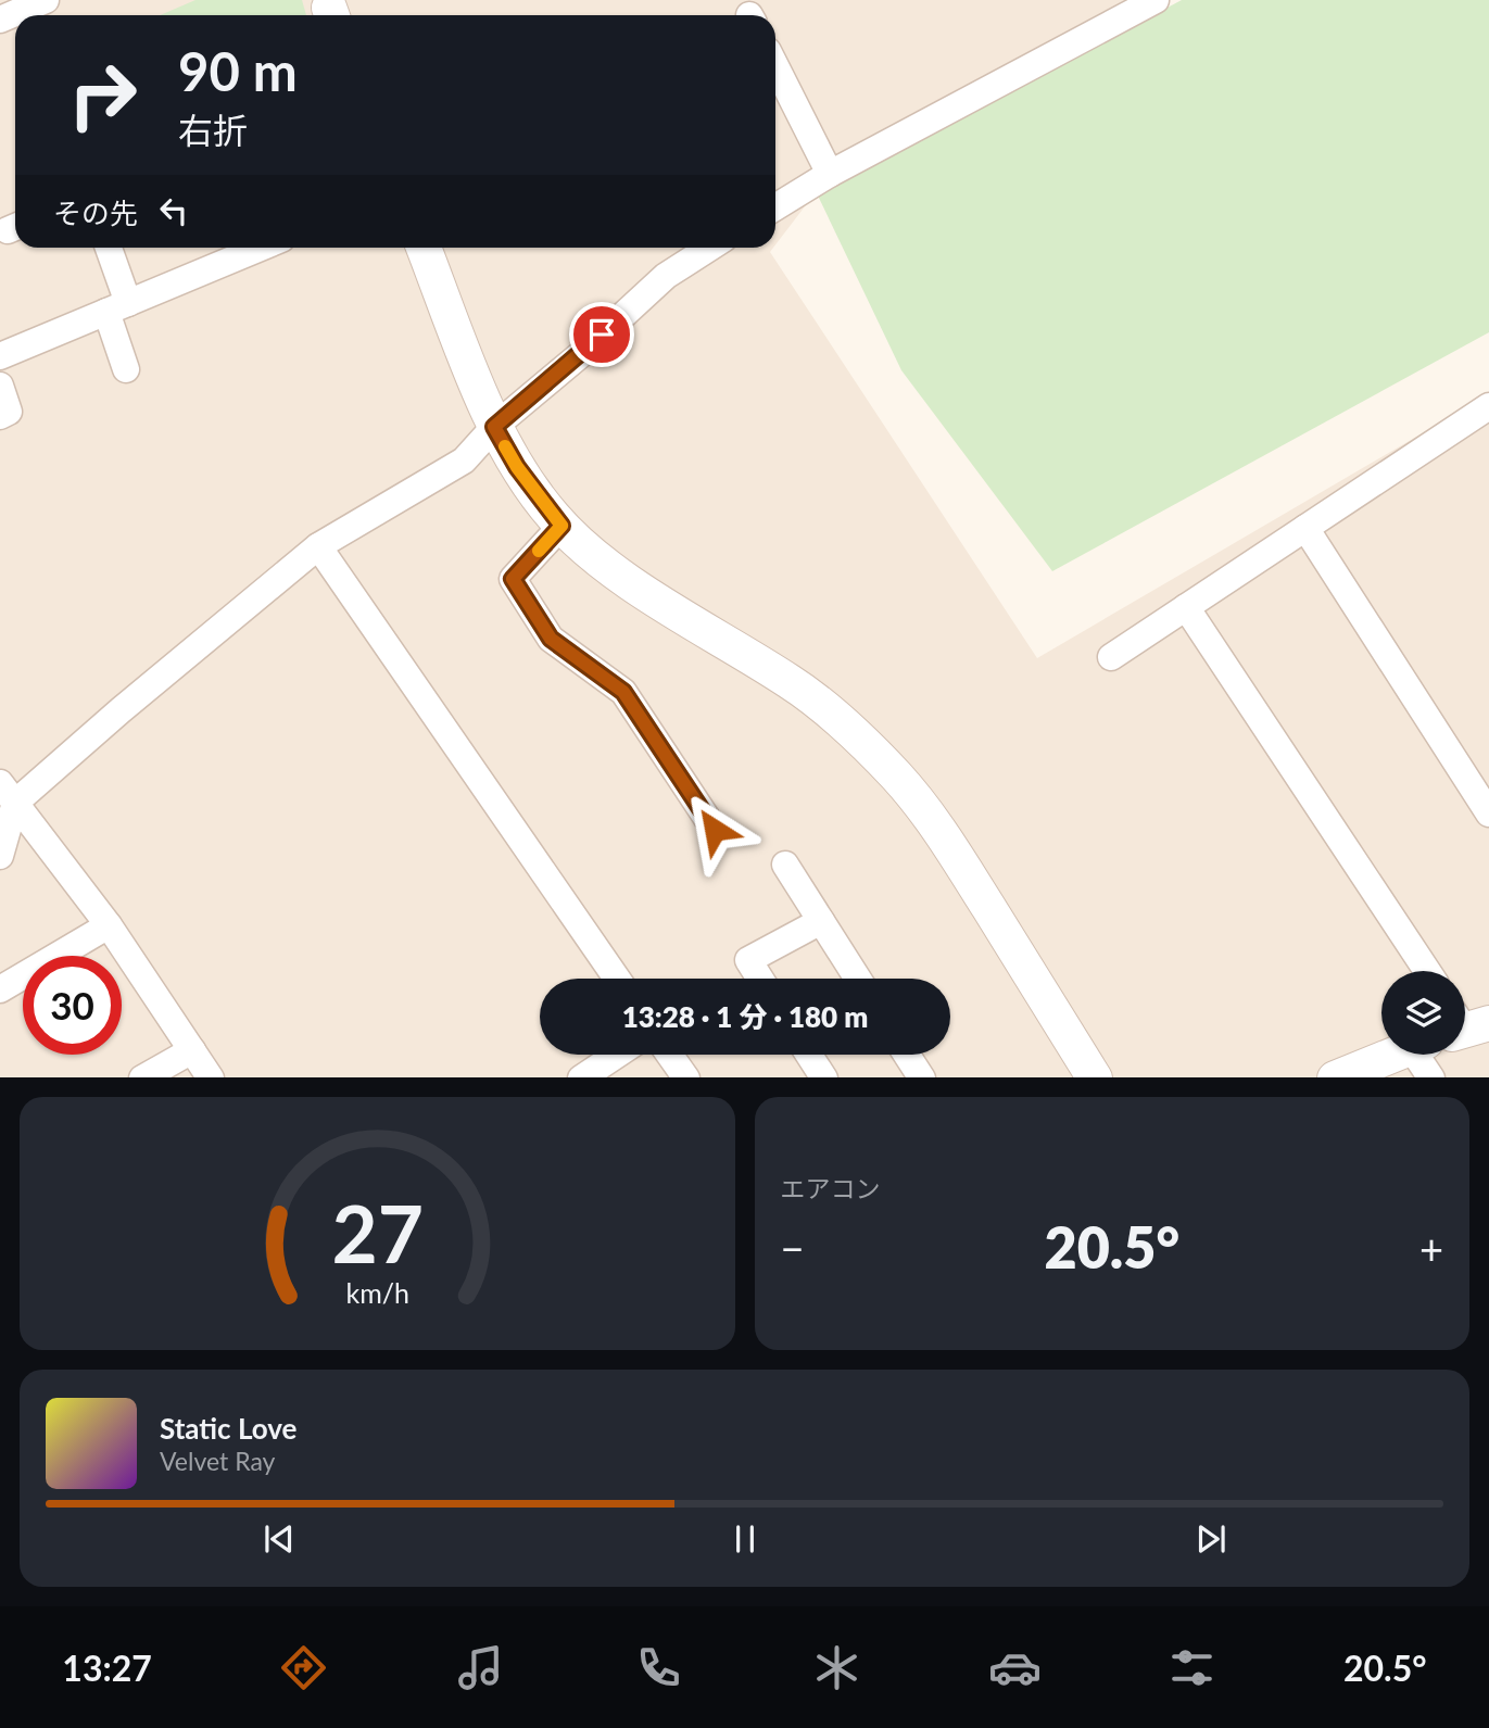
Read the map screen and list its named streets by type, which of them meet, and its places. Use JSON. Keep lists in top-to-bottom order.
{
  "page": {
    "turn": ["90 m", "右折"],
    "then": "その先",
    "limit": "30",
    "trip": "13:28 · 1 分 · 180 m",
    "tile": "エアコン",
    "heat": ["−", "20.5°", "+"],
    "song": ["Static Love", "Velvet Ray"],
    "tabs": ["13:27", "20.5°"],
    "gauge": ["27", "km/h"]
  }
}
